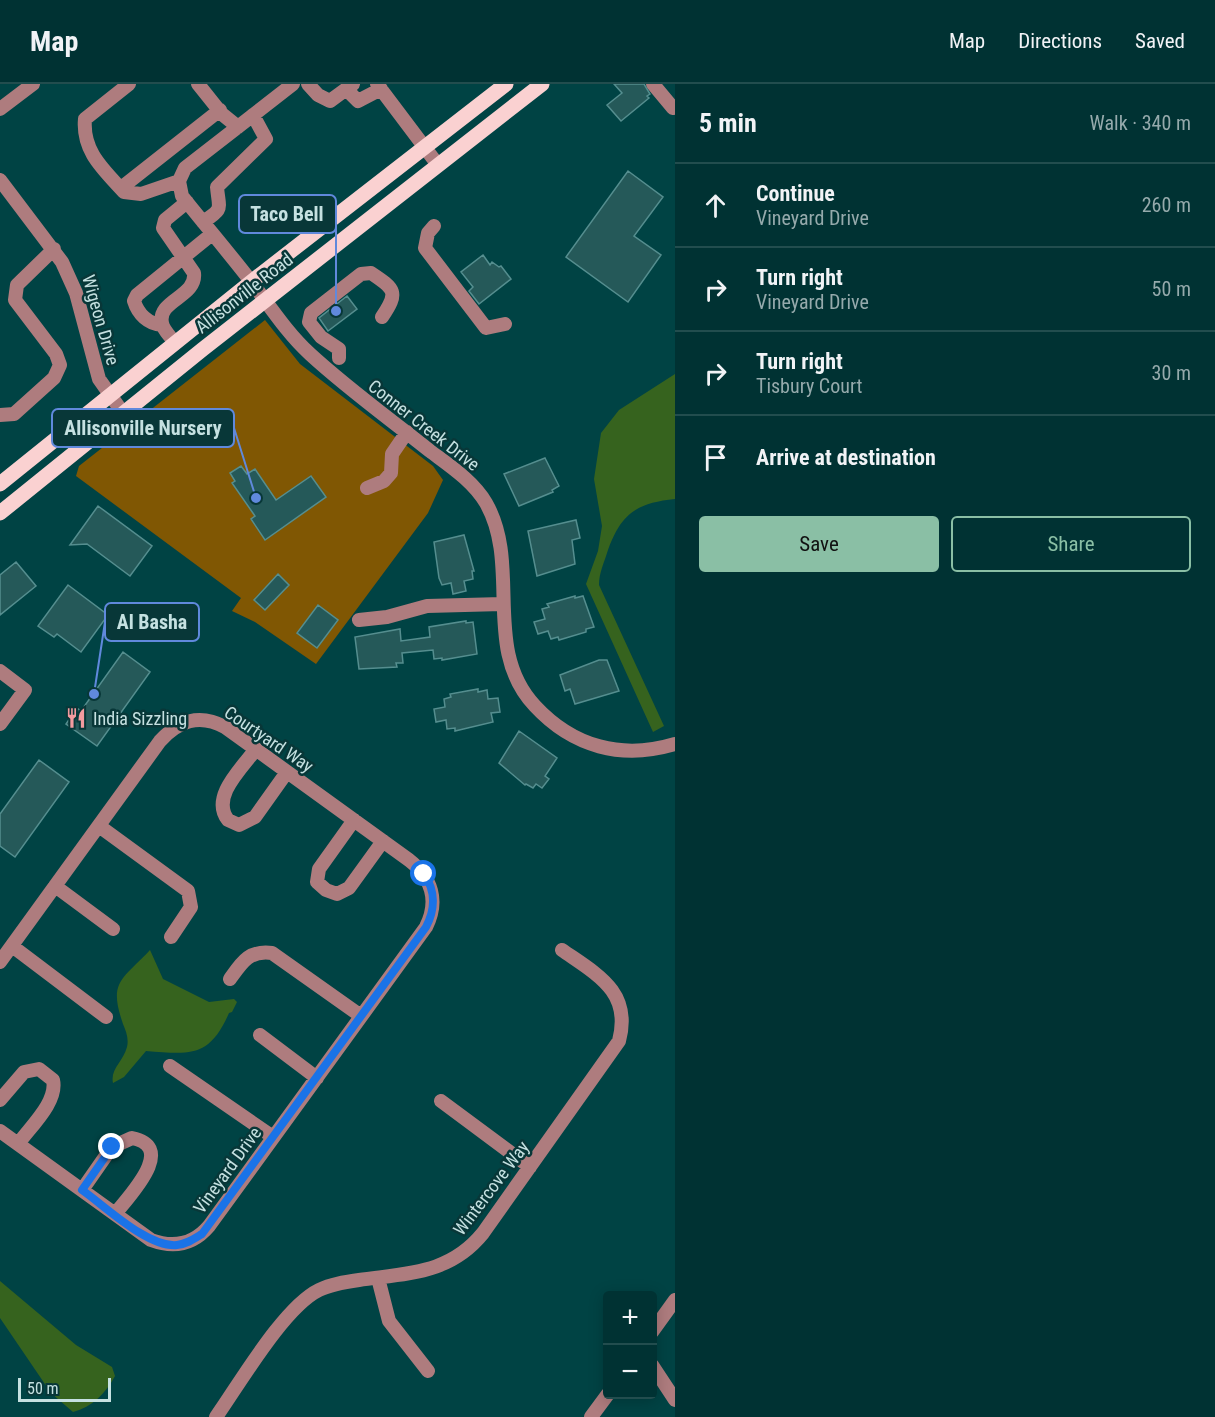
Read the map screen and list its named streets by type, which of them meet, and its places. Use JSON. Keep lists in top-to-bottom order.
{
  "streets": {
    "main road": ["Allisonville Road"],
    "street": [
      "Wigeon Drive",
      "Conner Creek Drive",
      "Courtyard Way",
      "Vineyard Drive",
      "Wintercove Way"
    ]
  },
  "crossings": [
    ["Allisonville Road", "Wigeon Drive"],
    ["Allisonville Road", "Conner Creek Drive"],
    ["Courtyard Way", "Vineyard Drive"]
  ],
  "places": {
    "other": ["Taco Bell", "Allisonville Nursery", "Al Basha"],
    "restaurant": ["India Sizzling"]
  },
  "scale_bar": "50 m",
  "page": {
    "header": "Map",
    "nav": ["Map", "Directions", "Saved"],
    "heading": ["5 min", "Walk · 340 m"],
    "list": [
      ["Continue", "Vineyard Drive", "260 m"],
      ["Turn right", "Vineyard Drive", "50 m"],
      ["Turn right", "Tisbury Court", "30 m"],
      "Arrive at destination"
    ],
    "buttons": ["Save", "Share"],
    "map_buttons": ["+", "−"],
    "scale": "50 m"
  }
}
